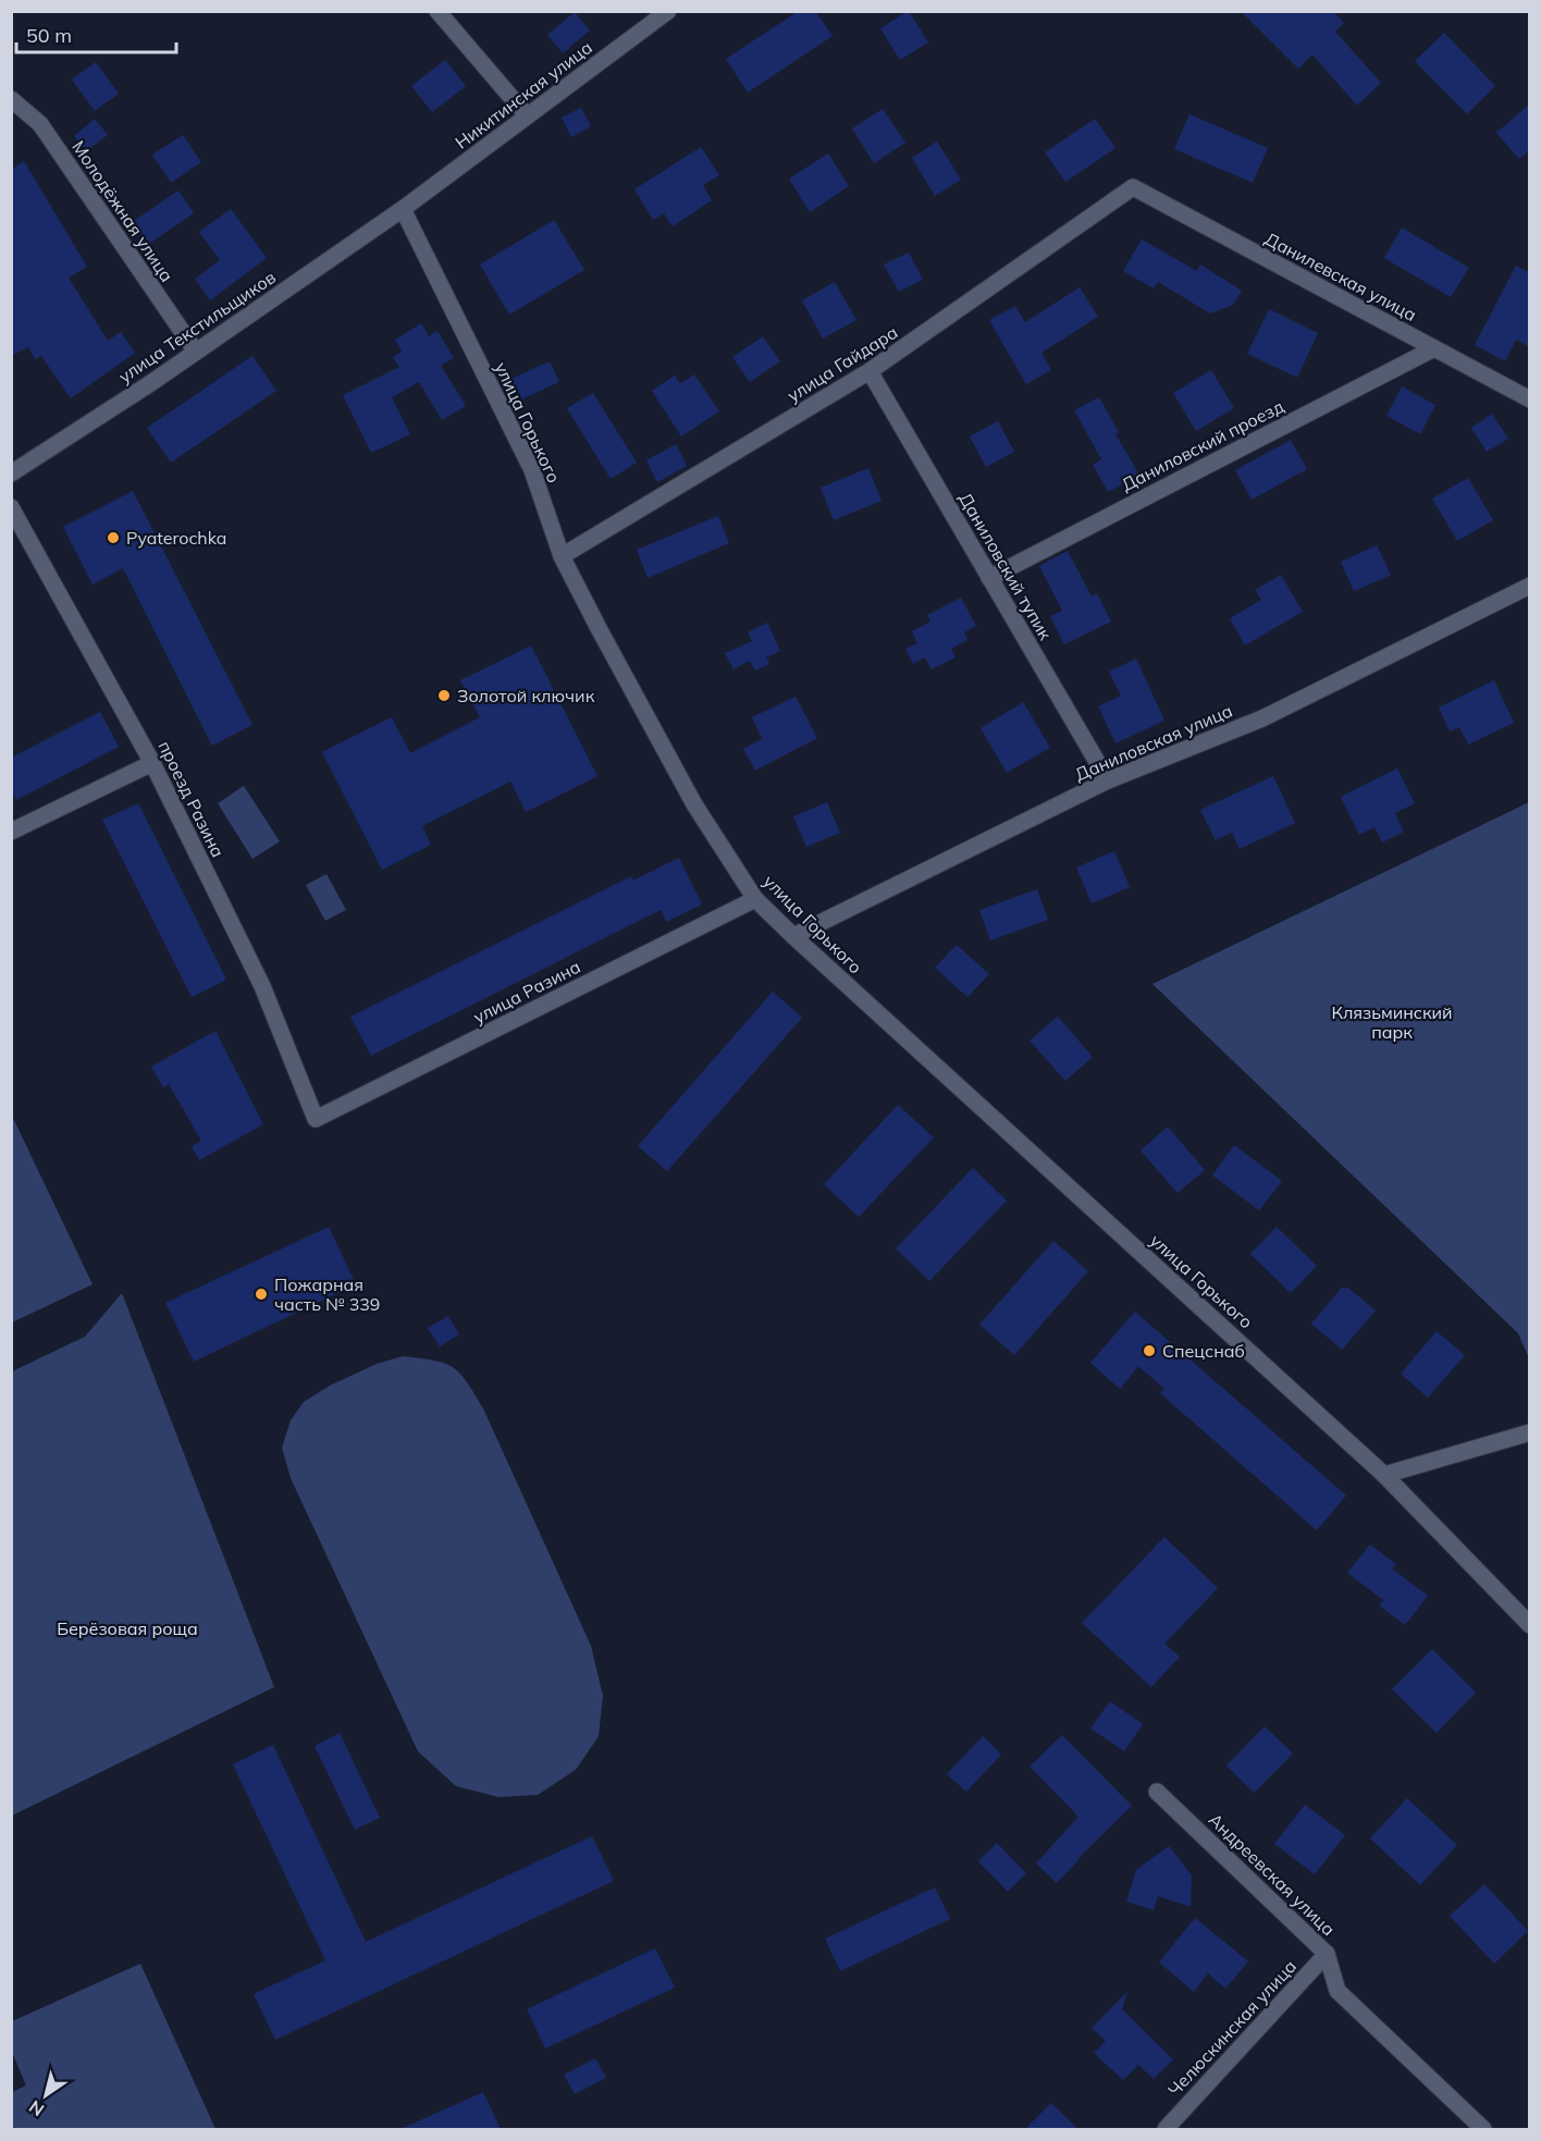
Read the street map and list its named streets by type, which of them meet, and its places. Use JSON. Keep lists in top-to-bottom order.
{
  "streets": {
    "street": [
      "Никитинская улица",
      "Молодёжная улица",
      "Данилевская улица",
      "улица Текстильщиков",
      "улица Гайдара",
      "улица Горького",
      "Даниловский проезд",
      "Даниловский тупик",
      "Даниловская улица",
      "проезд Разина",
      "улица Разина",
      "Андреевская улица",
      "Челюскинская улица"
    ]
  },
  "crossings": [
    ["Никитинская улица", "улица Текстильщиков"],
    ["Никитинская улица", "улица Горького"],
    ["Молодёжная улица", "улица Текстильщиков"],
    ["Данилевская улица", "улица Гайдара"],
    ["Данилевская улица", "Даниловский проезд"],
    ["улица Текстильщиков", "улица Горького"],
    ["улица Гайдара", "улица Горького"],
    ["улица Гайдара", "Даниловский тупик"],
    ["улица Горького", "Даниловская улица"],
    ["улица Горького", "улица Разина"],
    ["Даниловский проезд", "Даниловский тупик"],
    ["Даниловский тупик", "Даниловская улица"],
    ["проезд Разина", "улица Разина"],
    ["Андреевская улица", "Челюскинская улица"]
  ],
  "parks": ["Клязьминский парк", "Берёзовая роща"],
  "places": [
    "Pyaterochka",
    "Золотой ключик",
    "Пожарная часть № 339",
    "Спецснаб"
  ],
  "scale_bar": "50 m",
  "north": "bottom left"
}
